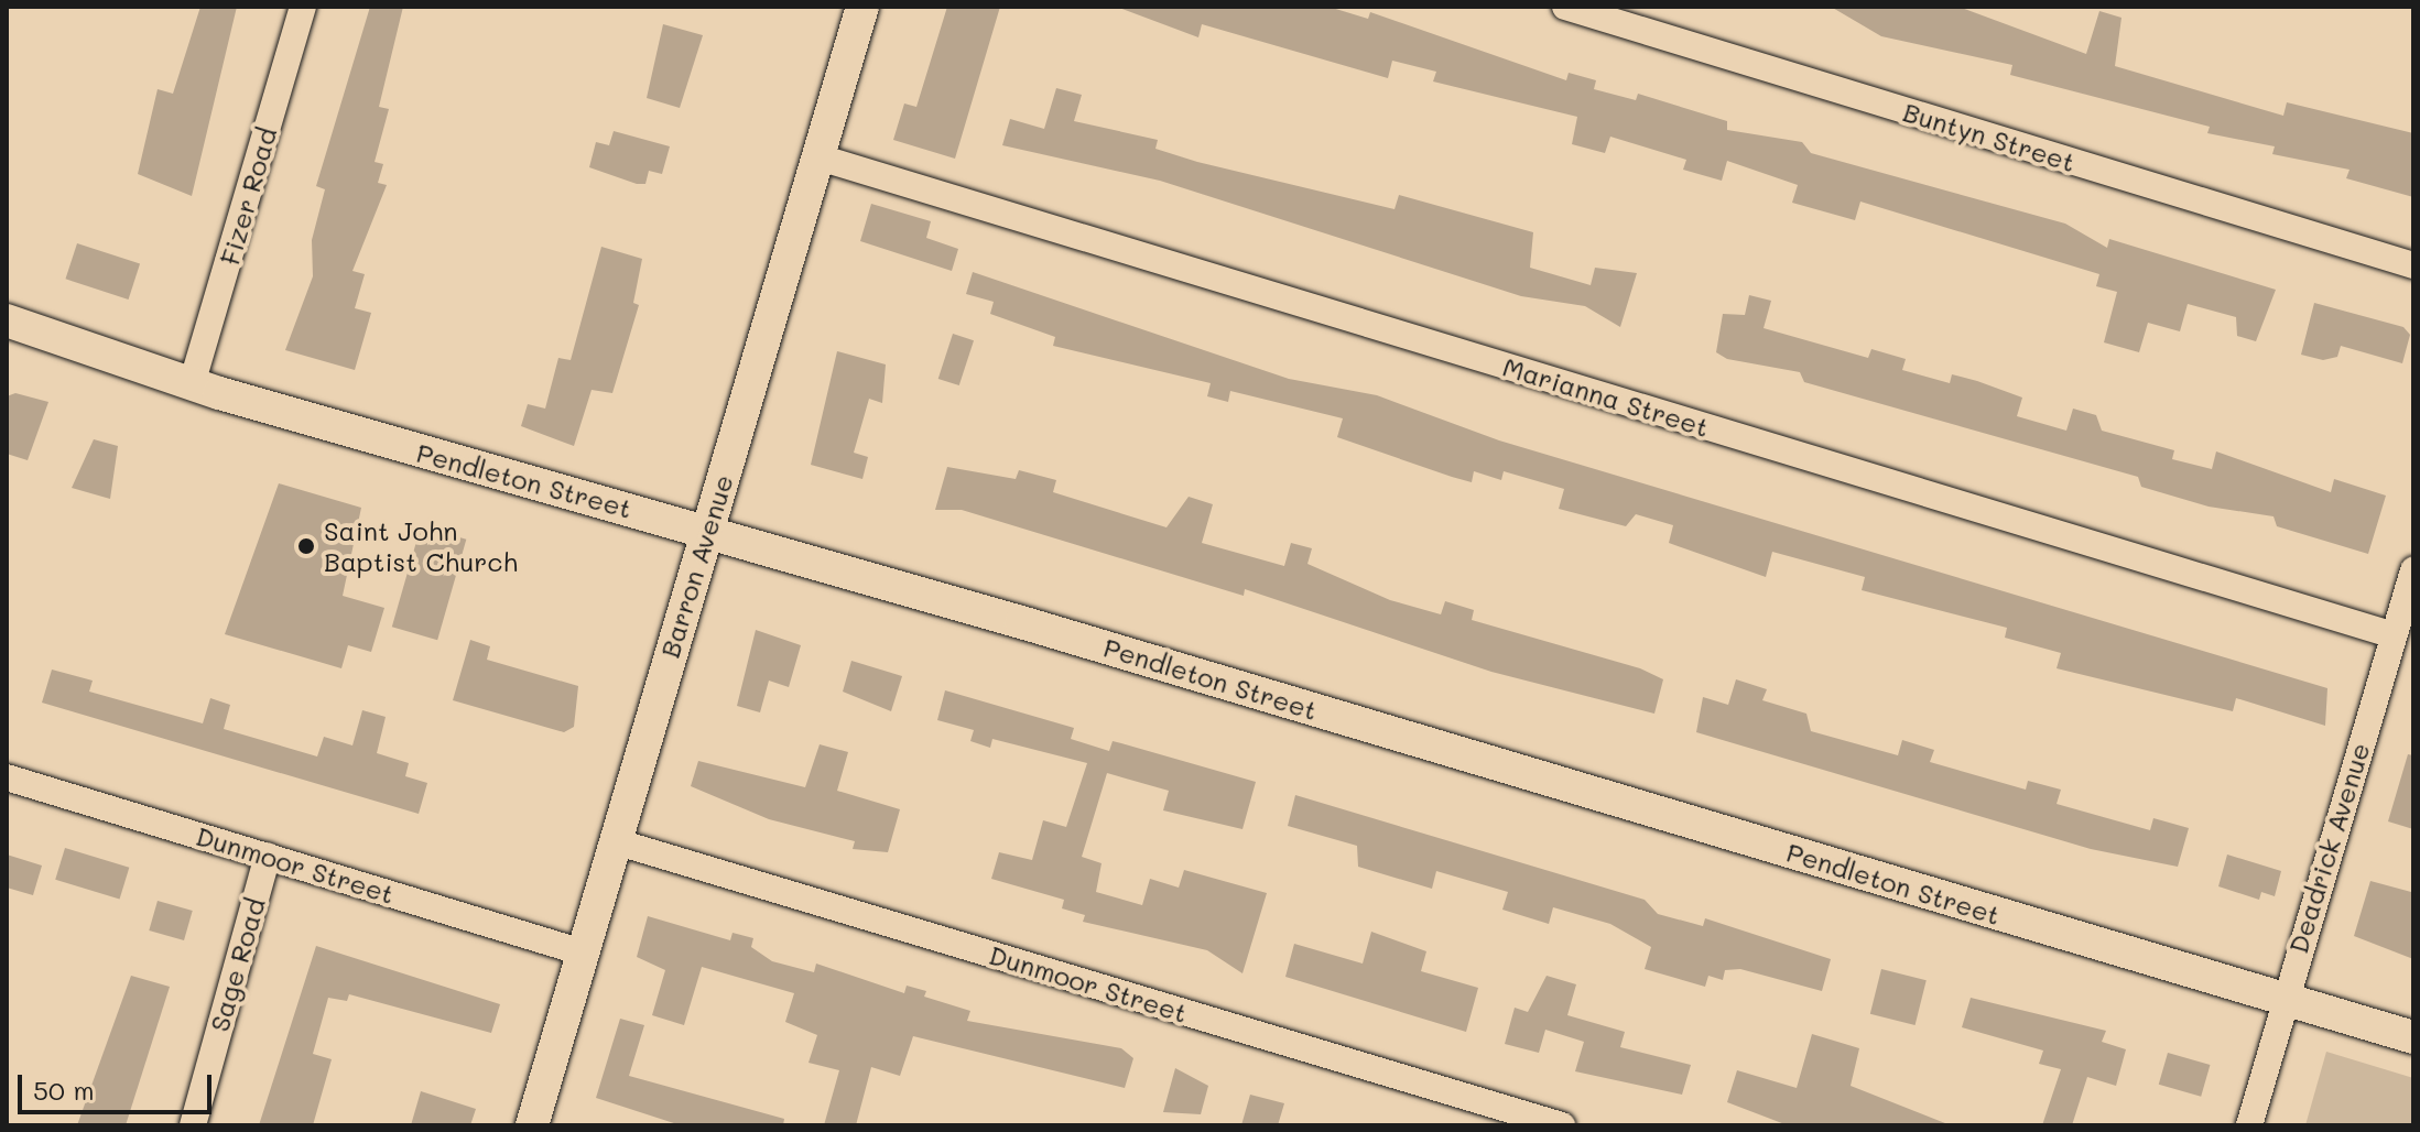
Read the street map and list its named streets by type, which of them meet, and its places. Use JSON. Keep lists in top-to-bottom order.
{
  "streets": {
    "main road": ["Pendleton Street", "Barron Avenue"],
    "street": [
      "Buntyn Street",
      "Fizer Road",
      "Marianna Street",
      "Deadrick Avenue",
      "Dunmoor Street",
      "Sage Road"
    ]
  },
  "crossings": [
    ["Fizer Road", "Pendleton Street"],
    ["Marianna Street", "Barron Avenue"],
    ["Marianna Street", "Deadrick Avenue"],
    ["Pendleton Street", "Barron Avenue"],
    ["Pendleton Street", "Deadrick Avenue"],
    ["Barron Avenue", "Dunmoor Street"],
    ["Dunmoor Street", "Sage Road"]
  ],
  "places": ["Saint John Baptist Church"],
  "scale_bar": "50 m"
}
